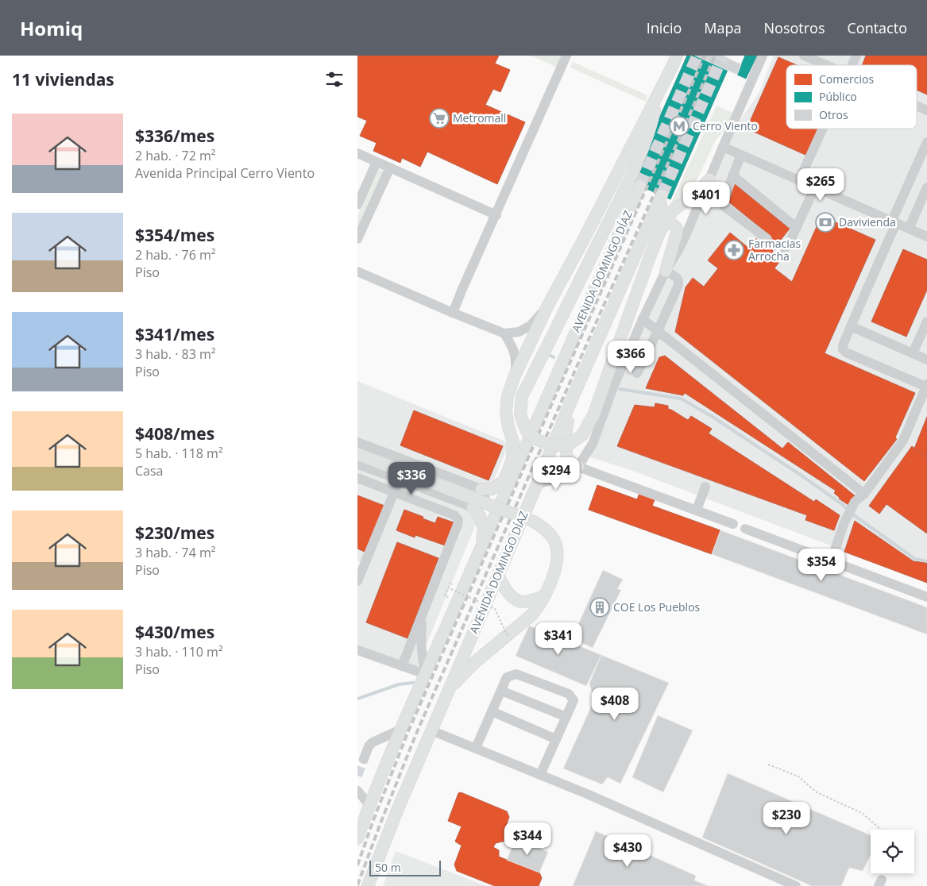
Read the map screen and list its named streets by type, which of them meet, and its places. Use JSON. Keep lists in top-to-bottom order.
{
  "streets": {
    "main road": ["AVENIDA DOMINGO DÍAZ"]
  },
  "places": {
    "supermarket": ["Metromall"],
    "metro station": ["Cerro Viento"],
    "bank": ["Davivienda"],
    "pharmacy": ["Farmacias Arrocha"],
    "building": ["COE Los Pueblos"]
  },
  "legend": ["Comercios", "Público", "Otros"],
  "scale_bar": "50 m",
  "page": {
    "header": "Homiq",
    "nav": [
      "Inicio",
      "Mapa",
      "Nosotros",
      "Contacto"
    ],
    "heading": "11 viviendas",
    "list": [
      {
        "name": "$336/mes",
        "note": "2 hab. · 72 m² · Avenida Principal Cerro Viento"
      },
      {
        "name": "$354/mes",
        "note": "2 hab. · 76 m² · Piso"
      },
      {
        "name": "$341/mes",
        "note": "3 hab. · 83 m² · Piso"
      },
      {
        "name": "$408/mes",
        "note": "5 hab. · 118 m² · Casa"
      },
      {
        "name": "$230/mes",
        "note": "3 hab. · 74 m² · Piso"
      },
      {
        "name": "$430/mes",
        "note": "3 hab. · 110 m² · Piso"
      }
    ],
    "price": [
      "$265",
      "$401",
      "$366",
      "$294",
      "$336",
      "$354",
      "$341",
      "$408",
      "$230",
      "$344",
      "$430"
    ],
    "scale": "50 m"
  }
}
